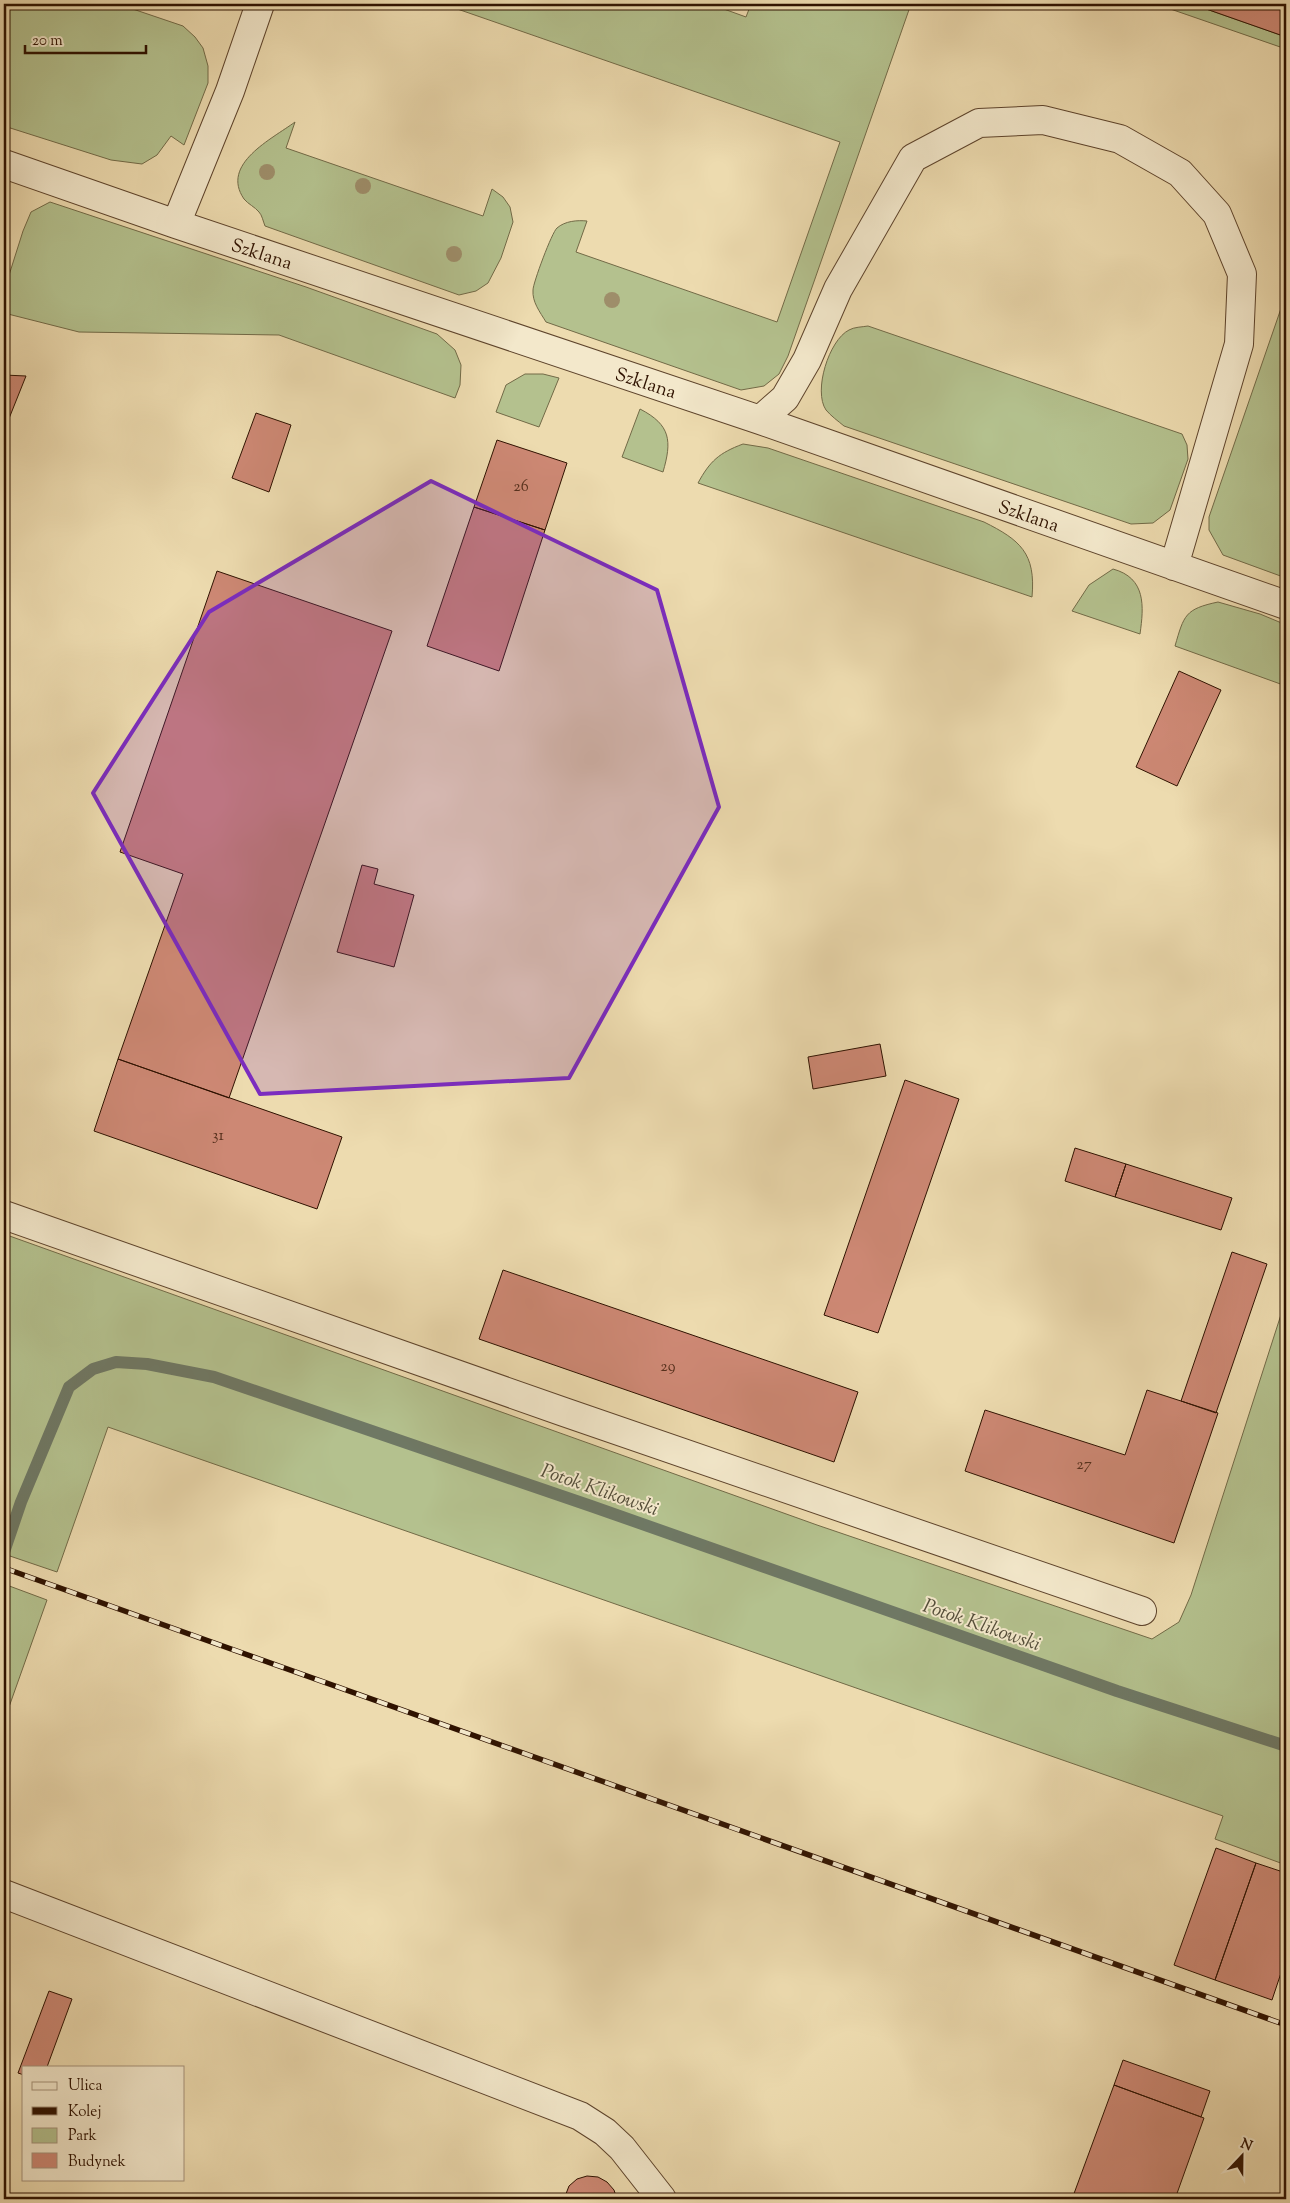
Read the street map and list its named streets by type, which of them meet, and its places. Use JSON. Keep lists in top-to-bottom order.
{
  "streets": {
    "street": ["Szklana"]
  },
  "water": ["Potok Klikowski"],
  "house_numbers": [
    "26",
    "31",
    "29",
    "27"
  ],
  "legend": [
    "Ulica",
    "Kolej",
    "Park",
    "Budynek"
  ],
  "scale_bar": "20 m",
  "north": "top"
}
